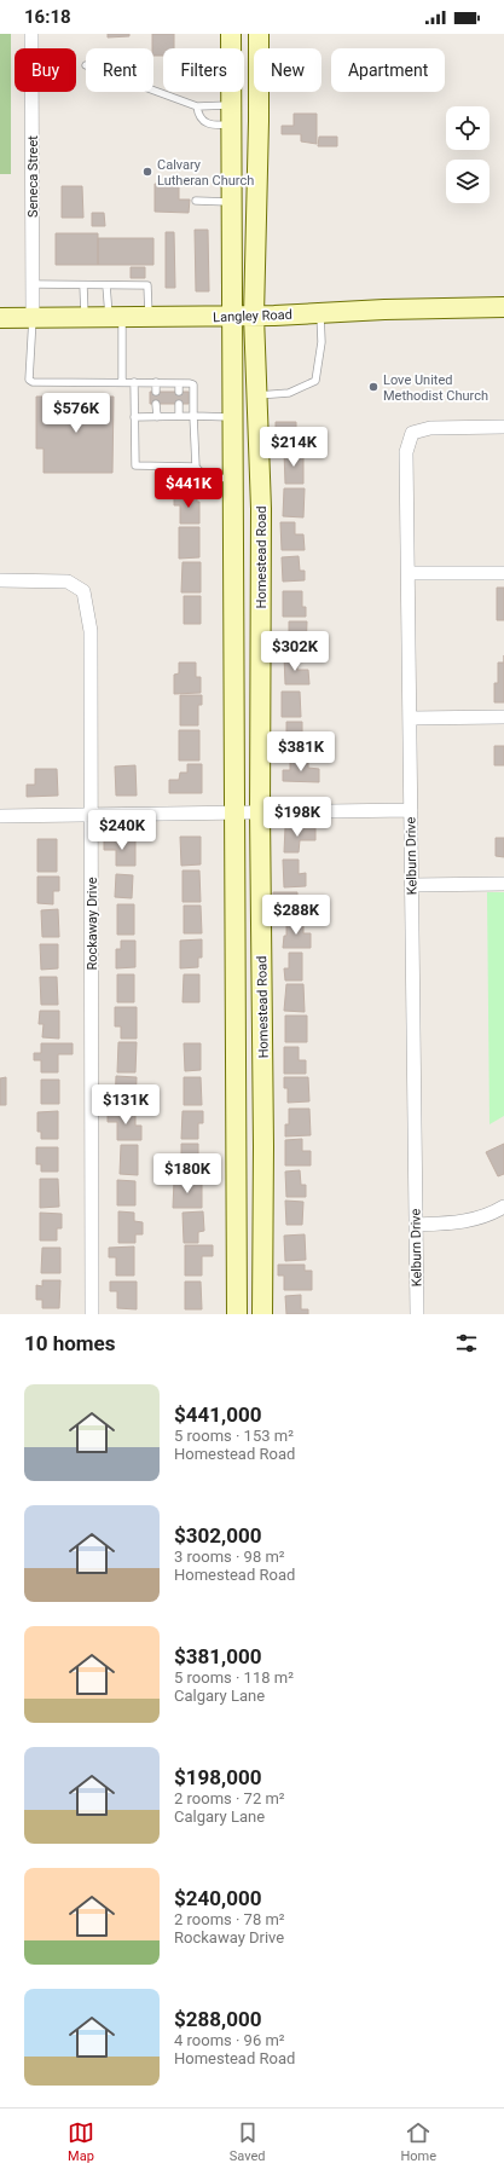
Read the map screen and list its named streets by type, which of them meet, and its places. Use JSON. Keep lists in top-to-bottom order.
{
  "streets": {
    "main road": ["Langley Road", "Homestead Road"],
    "street": ["Seneca Street", "Kelburn Drive", "Rockaway Drive"]
  },
  "crossings": [
    ["Seneca Street", "Langley Road"],
    ["Langley Road", "Homestead Road"]
  ],
  "places": ["Calvary Lutheran Church", "Love United Methodist Church"],
  "page": {
    "status": "16:18",
    "chip": [
      "Buy",
      "Rent",
      "Filters",
      "New",
      "Apartment"
    ],
    "price": [
      "$576K",
      "$214K",
      "$441K",
      "$302K",
      "$381K",
      "$198K",
      "$240K",
      "$288K",
      "$131K",
      "$180K"
    ],
    "heading": "10 homes",
    "list": [
      {
        "name": "$441,000",
        "note": "5 rooms · 153 m² · Homestead Road"
      },
      {
        "name": "$302,000",
        "note": "3 rooms · 98 m² · Homestead Road"
      },
      {
        "name": "$381,000",
        "note": "5 rooms · 118 m² · Calgary Lane"
      },
      {
        "name": "$198,000",
        "note": "2 rooms · 72 m² · Calgary Lane"
      },
      {
        "name": "$240,000",
        "note": "2 rooms · 78 m² · Rockaway Drive"
      },
      {
        "name": "$288,000",
        "note": "4 rooms · 96 m² · Homestead Road"
      }
    ],
    "tabs": ["Map", "Saved", "Home"]
  }
}
